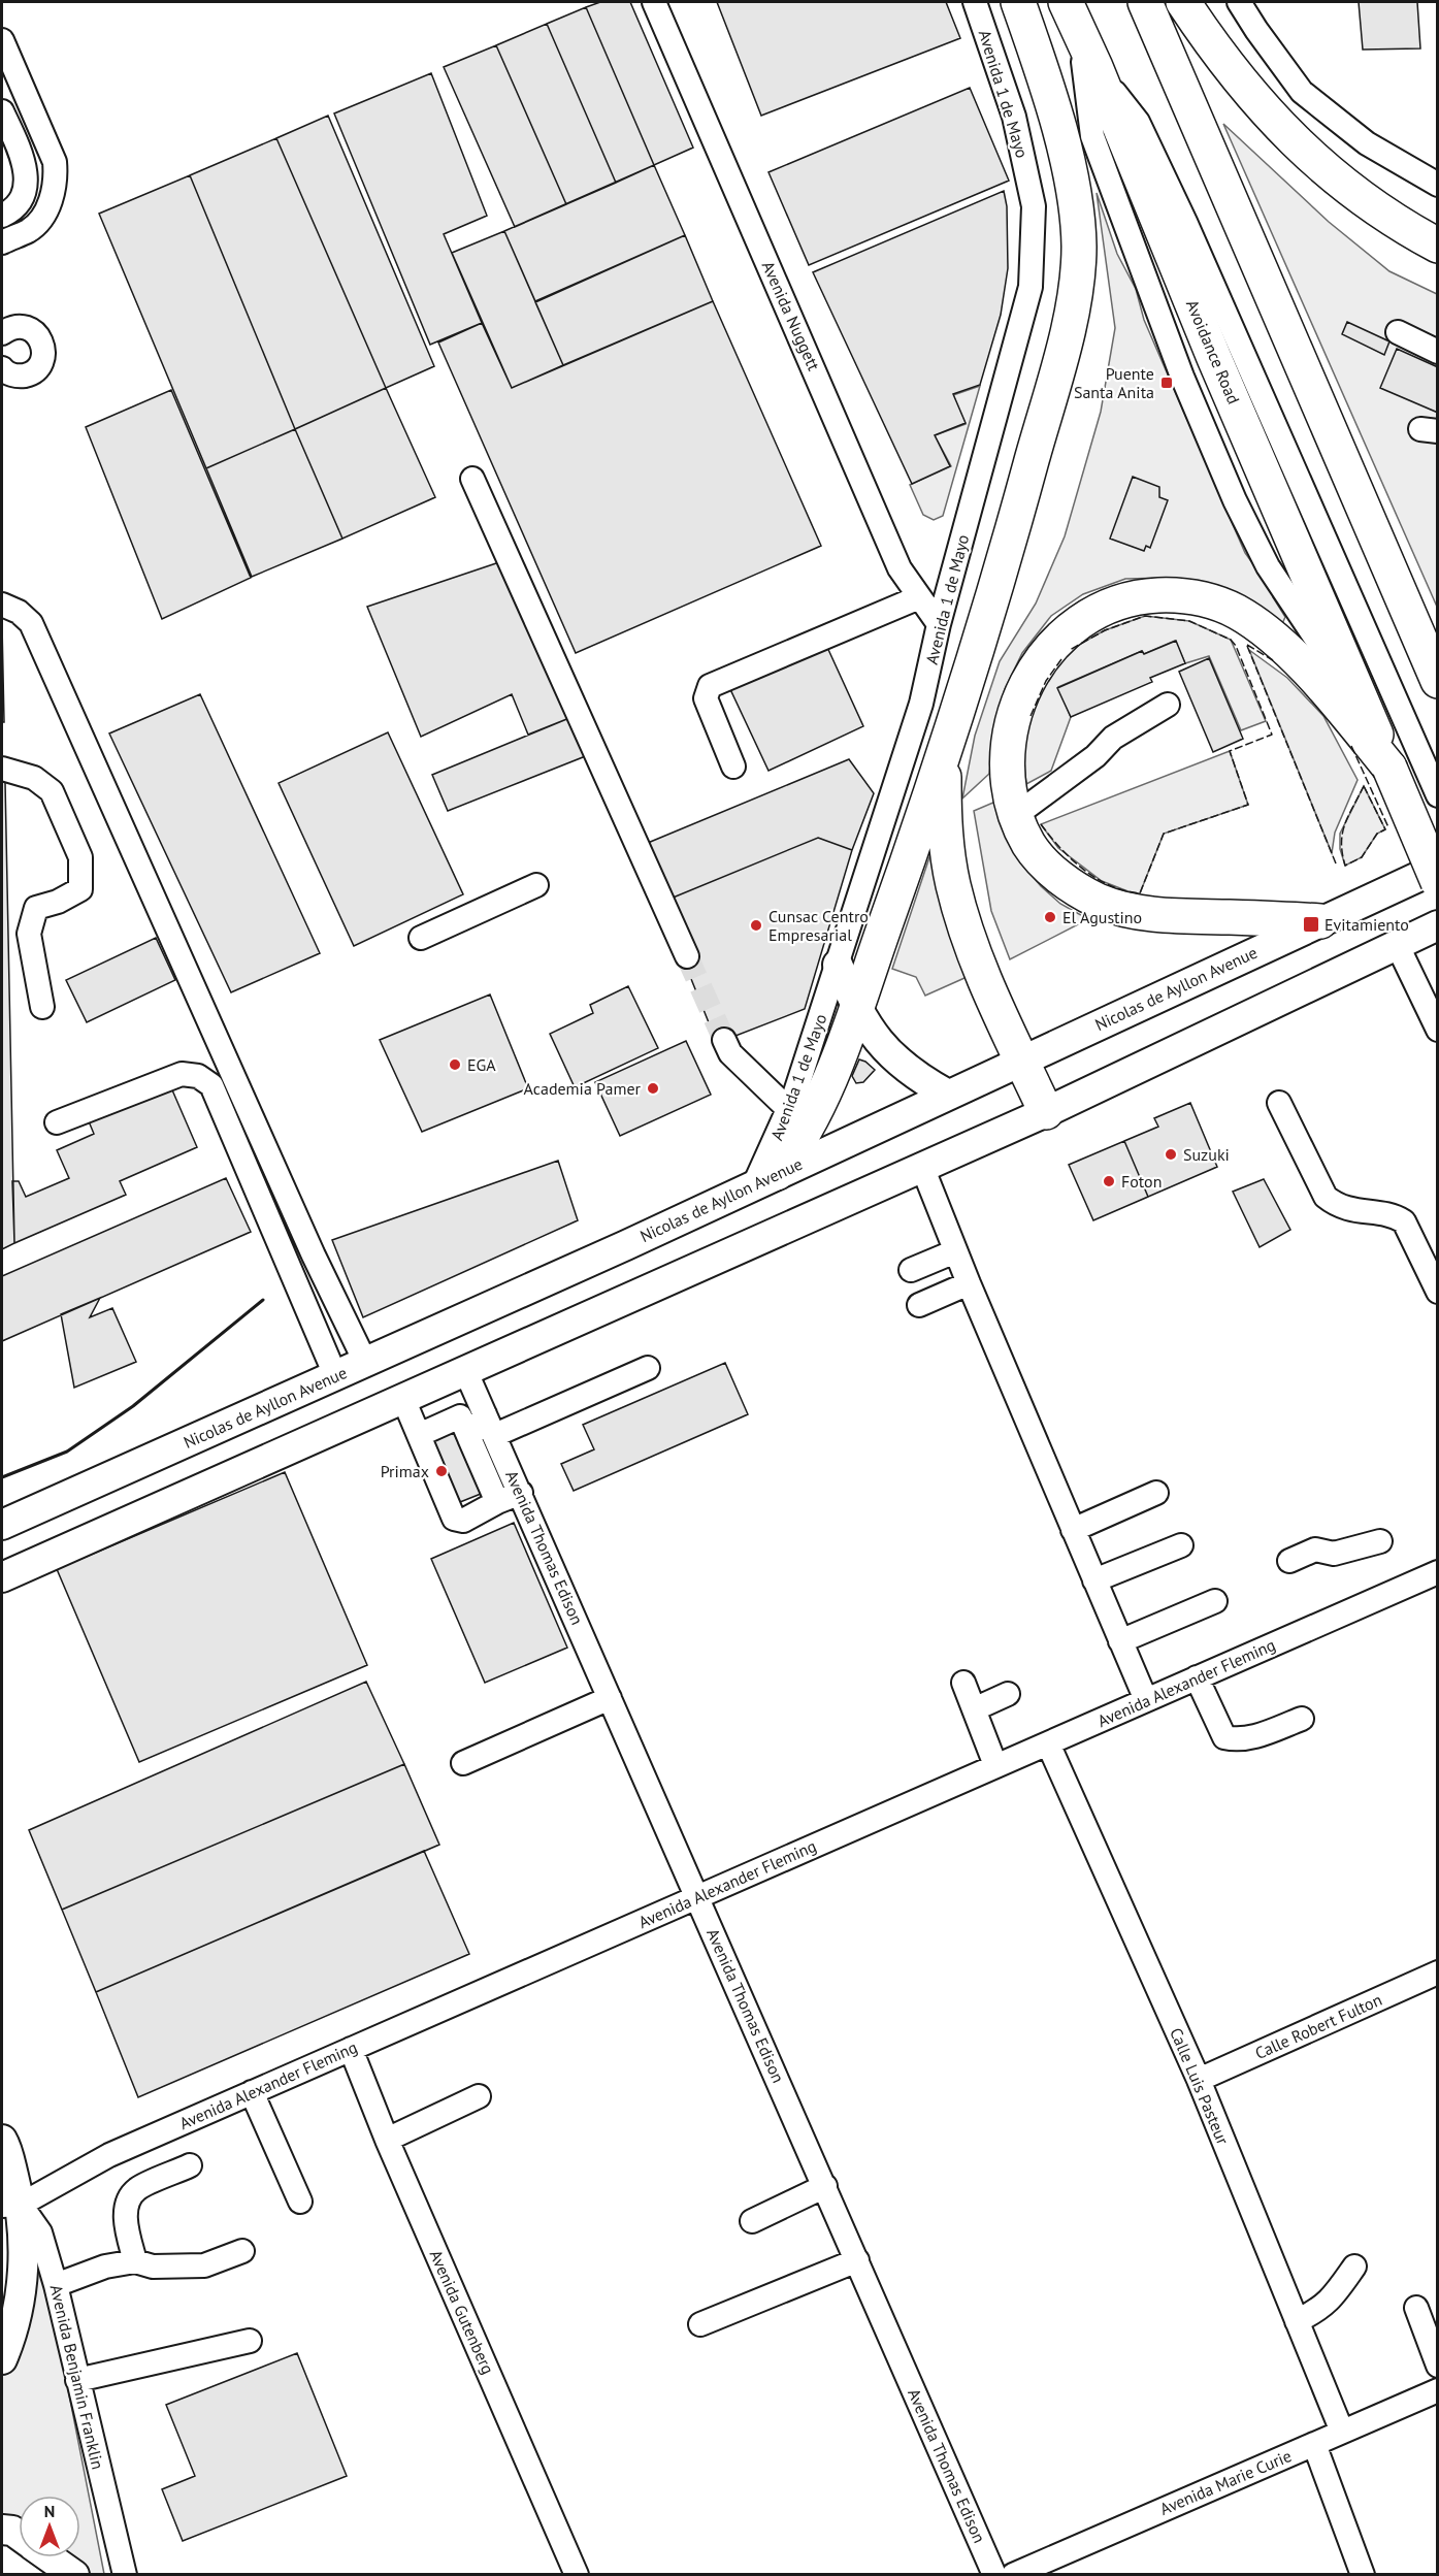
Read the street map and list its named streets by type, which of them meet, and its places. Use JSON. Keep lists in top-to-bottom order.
{
  "streets": {
    "highway": ["Avoidance Road"],
    "main road": ["Nicolas de Ayllon Avenue"],
    "street": [
      "Avenida 1 de Mayo",
      "Avenida Nuggett",
      "Avenida Thomas Edison",
      "Avenida Alexander Fleming",
      "Calle Robert Fulton",
      "Calle Luis Pasteur",
      "Avenida Gutenberg",
      "Avenida Benjamin Franklin",
      "Avenida Marie Curie"
    ]
  },
  "crossings": [
    ["Avenida 1 de Mayo", "Avenida Nuggett"],
    ["Avenida 1 de Mayo", "Nicolas de Ayllon Avenue"],
    ["Avenida Thomas Edison", "Avenida Alexander Fleming"],
    ["Avenida Alexander Fleming", "Calle Luis Pasteur"],
    ["Avenida Alexander Fleming", "Avenida Gutenberg"],
    ["Avenida Alexander Fleming", "Avenida Benjamin Franklin"],
    ["Calle Robert Fulton", "Calle Luis Pasteur"],
    ["Calle Luis Pasteur", "Avenida Marie Curie"]
  ],
  "places": {
    "transit": ["Puente Santa Anita", "Evitamiento"],
    "other": [
      "El Agustino",
      "Cunsac Centro Empresarial",
      "EGA",
      "Academia Pamer",
      "Suzuki",
      "Foton",
      "Primax"
    ]
  },
  "north": "top"
}
